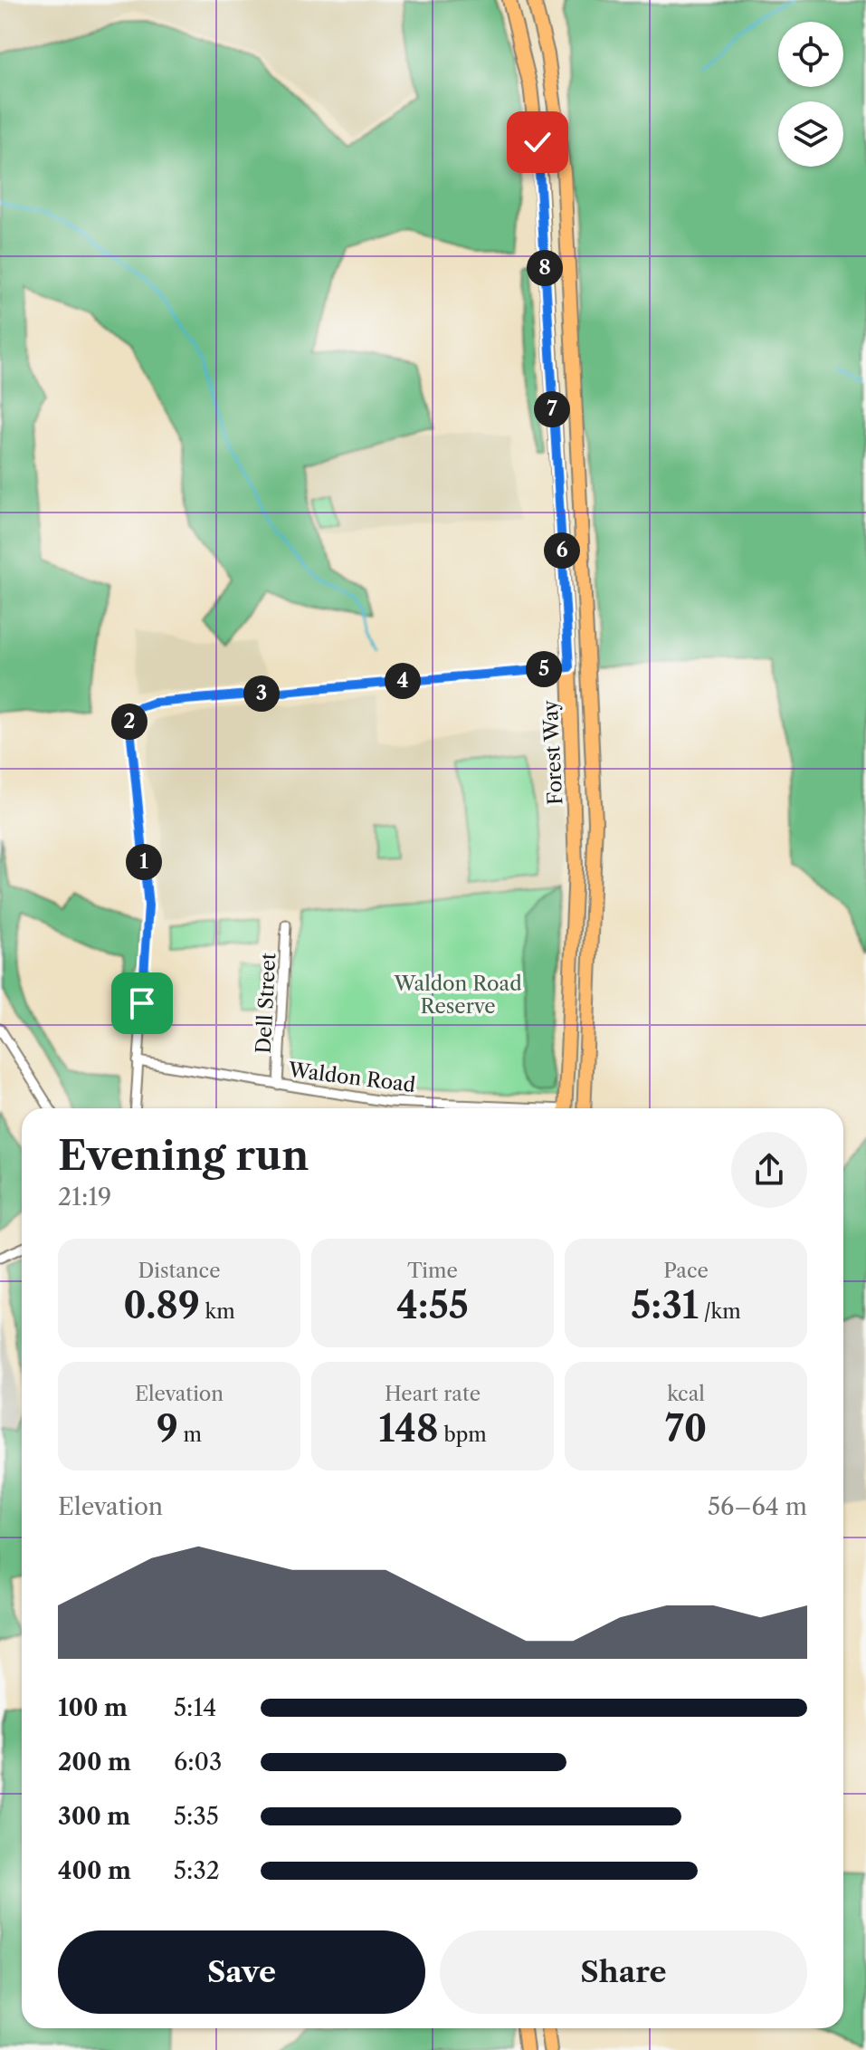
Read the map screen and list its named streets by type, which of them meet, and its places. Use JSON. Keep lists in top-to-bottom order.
{
  "streets": {
    "main road": ["Forest Way"],
    "street": ["Dell Street", "Waldon Road"]
  },
  "crossings": [
    ["Dell Street", "Waldon Road"]
  ],
  "parks": ["Waldon Road Reserve"],
  "page": {
    "pins": [
      "8",
      "7",
      "6",
      "5",
      "4",
      "3",
      "2",
      "1"
    ],
    "heading": ["Evening run", "21:19"],
    "stats": [
      ["Distance", "0.89 km"],
      ["Time", "4:55"],
      ["Pace", "5:31 /km"],
      ["Elevation", "9 m"],
      ["Heart rate", "148 bpm"],
      ["kcal", "70"]
    ],
    "chart": ["Elevation", "56–64 m"],
    "list": [
      {
        "name": "100 m",
        "note": "5:14"
      },
      {
        "name": "200 m",
        "note": "6:03"
      },
      {
        "name": "300 m",
        "note": "5:35"
      },
      {
        "name": "400 m",
        "note": "5:32"
      }
    ],
    "buttons": ["Save", "Share"]
  }
}
